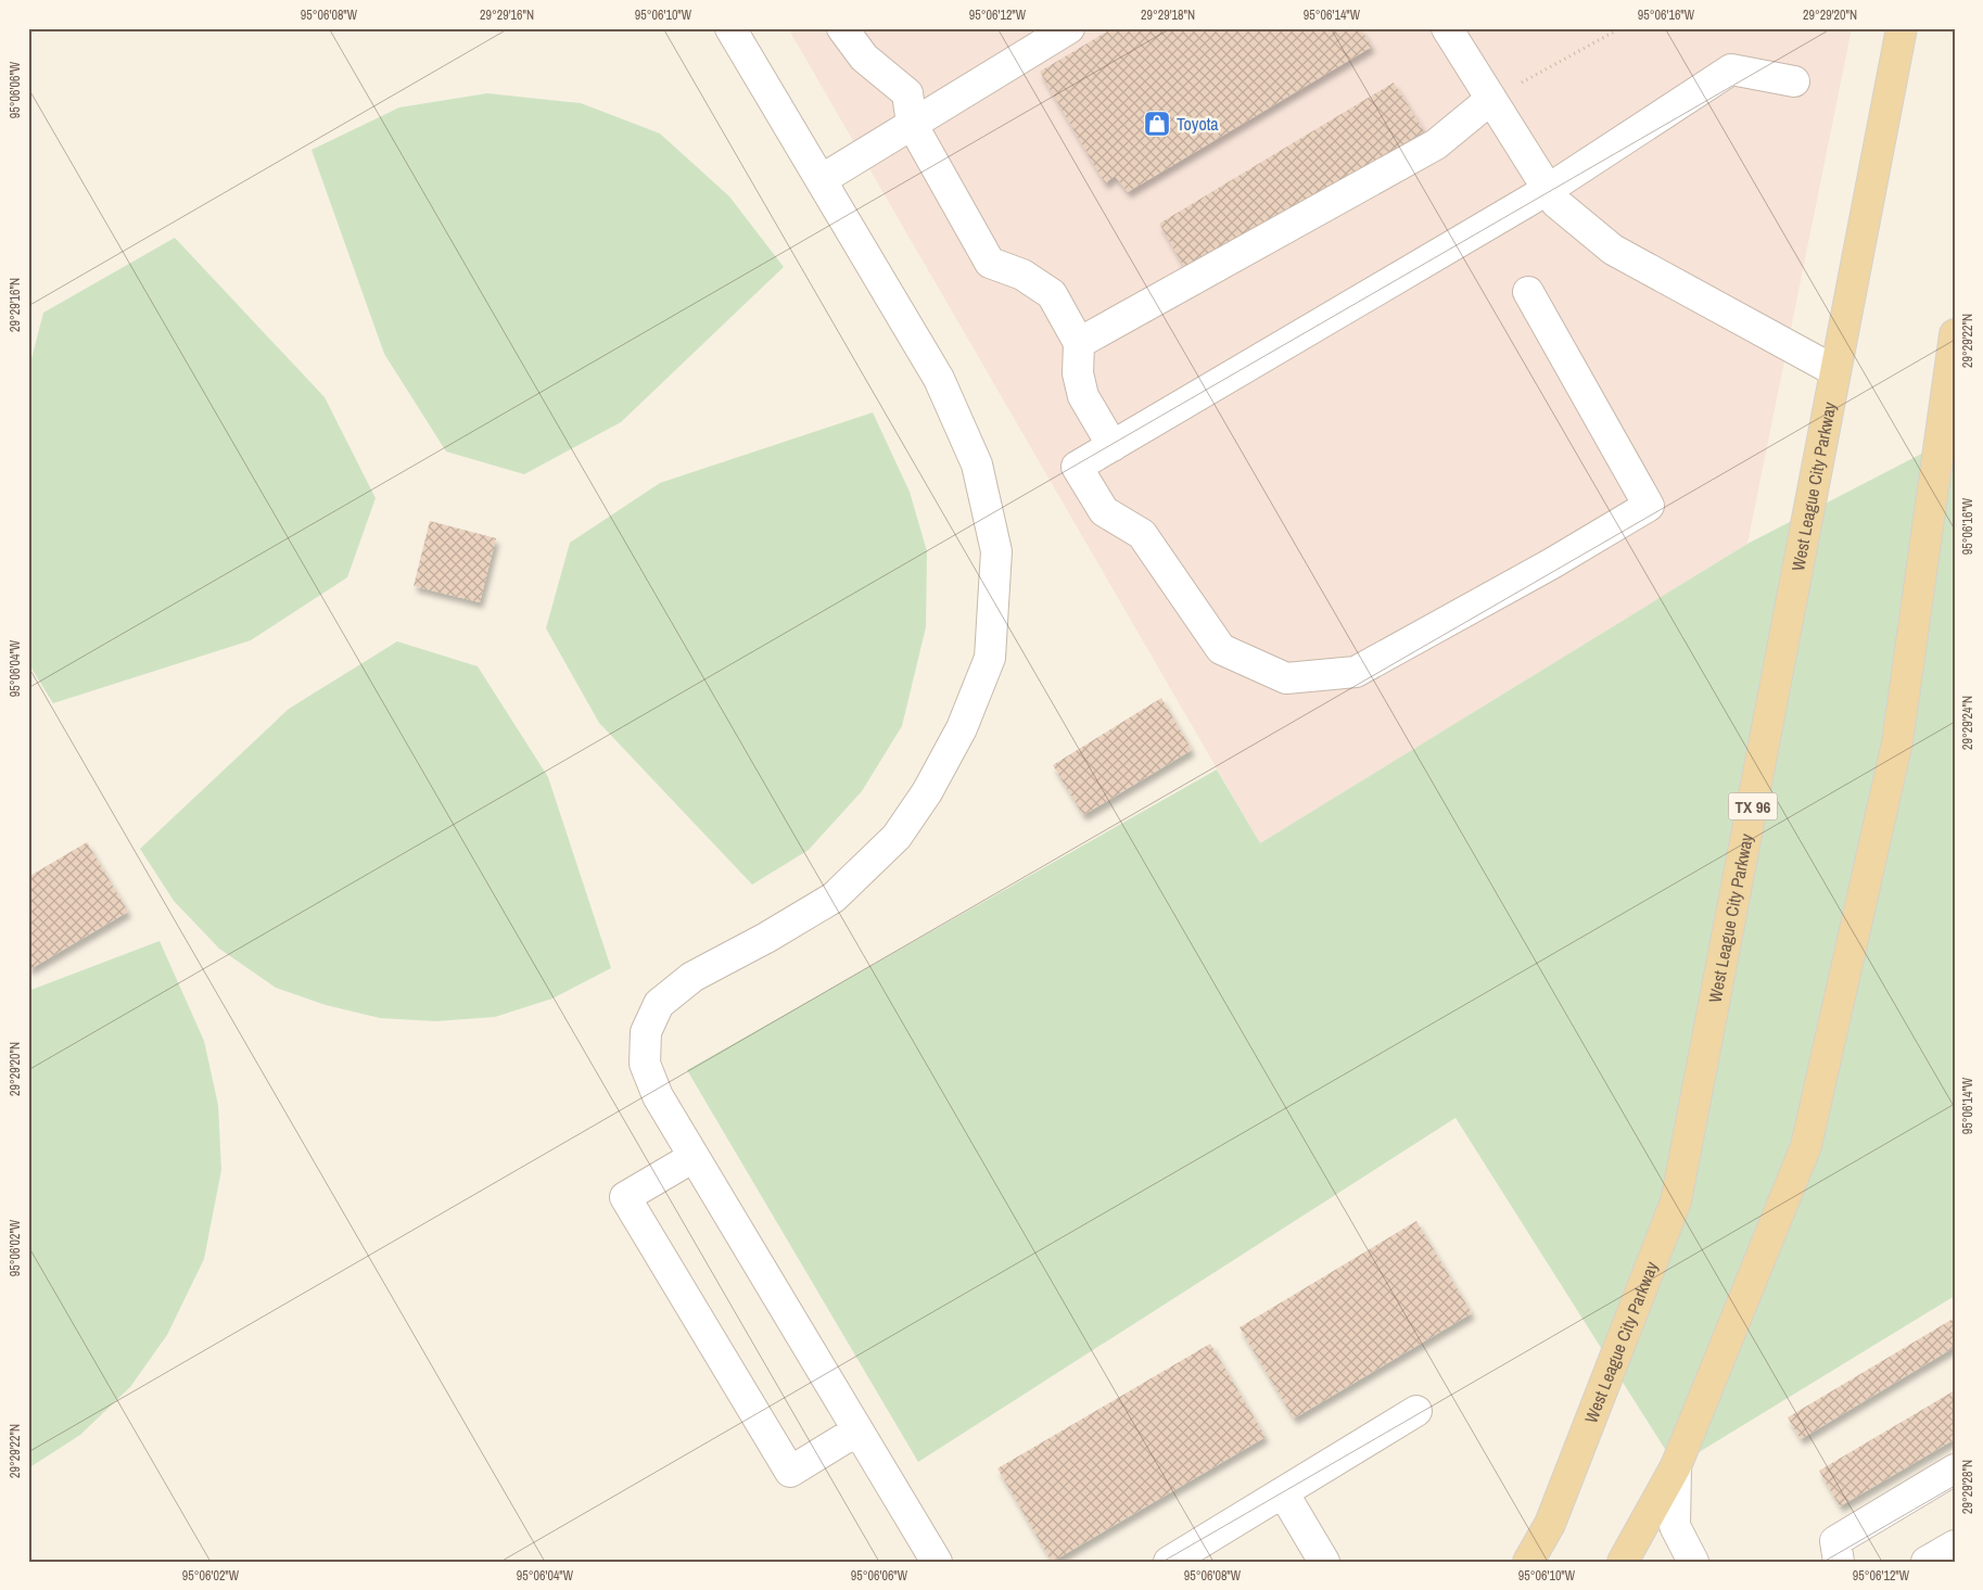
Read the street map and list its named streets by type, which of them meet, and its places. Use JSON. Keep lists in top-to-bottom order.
{
  "streets": {
    "main road": ["West League City Parkway", "TX 96"]
  },
  "places": {
    "shop": ["Toyota"]
  },
  "coordinates": [
    "95°06'08\"W",
    "29°29'16\"N",
    "95°06'10\"W",
    "95°06'12\"W",
    "29°29'18\"N",
    "95°06'14\"W",
    "95°06'16\"W",
    "29°29'20\"N",
    "95°06'06\"W",
    "29°29'22\"N",
    "95°06'04\"W",
    "29°29'24\"N",
    "95°06'02\"W",
    "29°29'28\"N"
  ]
}
